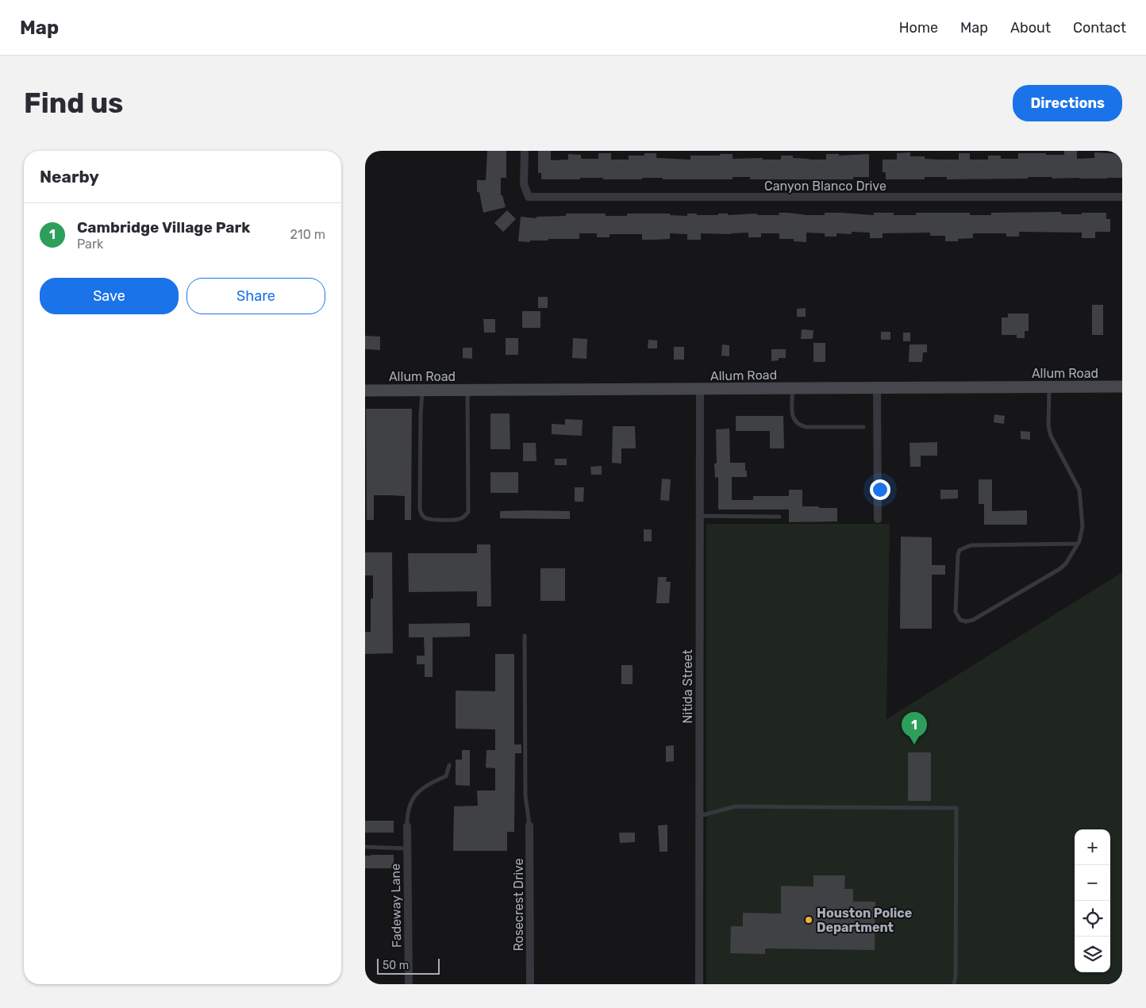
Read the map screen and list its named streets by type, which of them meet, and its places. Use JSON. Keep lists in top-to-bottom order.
{
  "streets": {
    "street": [
      "Canyon Blanco Drive",
      "Allum Road",
      "Nitida Street",
      "Rosecrest Drive",
      "Fadeway Lane"
    ]
  },
  "crossings": [
    ["Allum Road", "Nitida Street"]
  ],
  "places": ["Houston Police Department"],
  "scale_bar": "50 m",
  "page": {
    "header": "Map",
    "nav": [
      "Home",
      "Map",
      "About",
      "Contact"
    ],
    "buttons": [
      "Directions",
      ["Save", "Share"]
    ],
    "title": "Find us",
    "heading": "Nearby",
    "list": [
      {
        "mark": "1",
        "name": "Cambridge Village Park",
        "note": "Park",
        "value": "210 m"
      }
    ],
    "pins": "1",
    "map_buttons": ["+", "−"],
    "scale": "50 m"
  }
}
